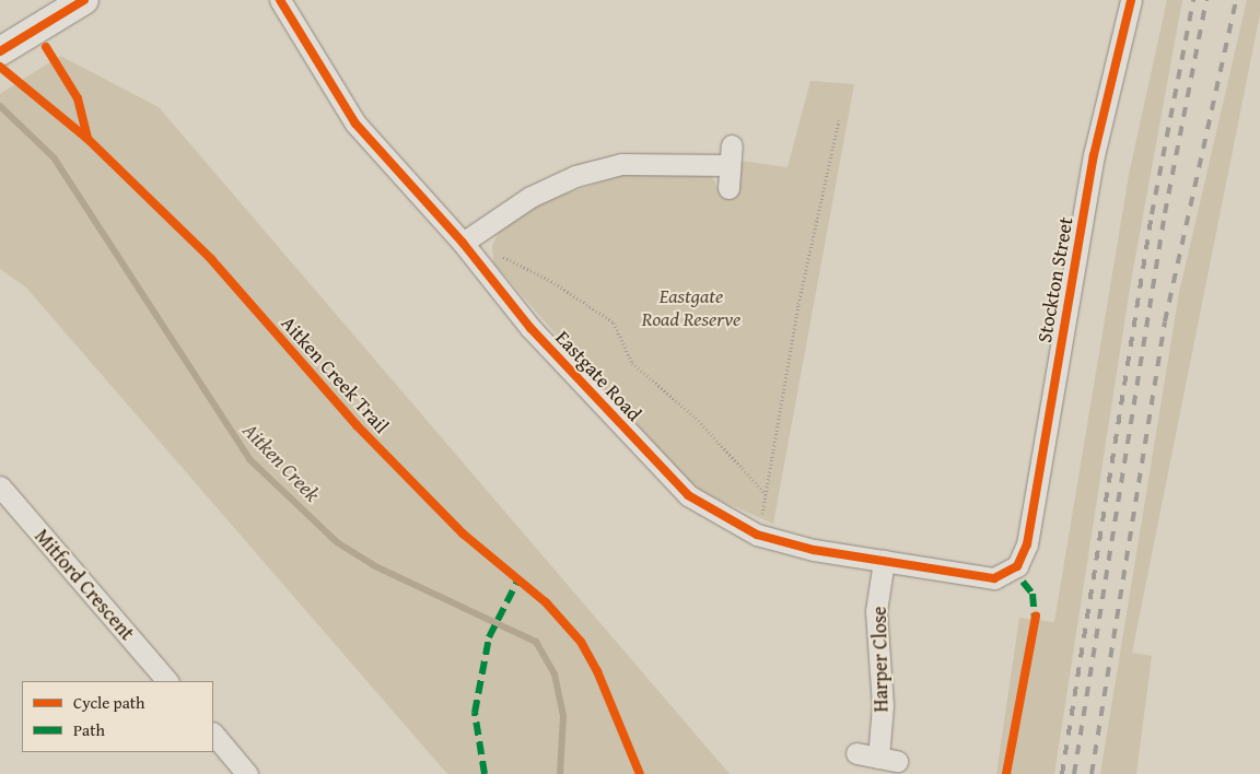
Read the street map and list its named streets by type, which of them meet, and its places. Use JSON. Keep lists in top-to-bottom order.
{
  "streets": {
    "street": [
      "Stockton Street",
      "Eastgate Road",
      "Mitford Crescent",
      "Harper Close"
    ],
    "cycle path": ["Aitken Creek Trail"]
  },
  "crossings": [
    ["Stockton Street", "Eastgate Road"],
    ["Eastgate Road", "Harper Close"]
  ],
  "water": ["Aitken Creek"],
  "parks": ["Eastgate Road Reserve"],
  "legend": ["Cycle path", "Path"]
}
